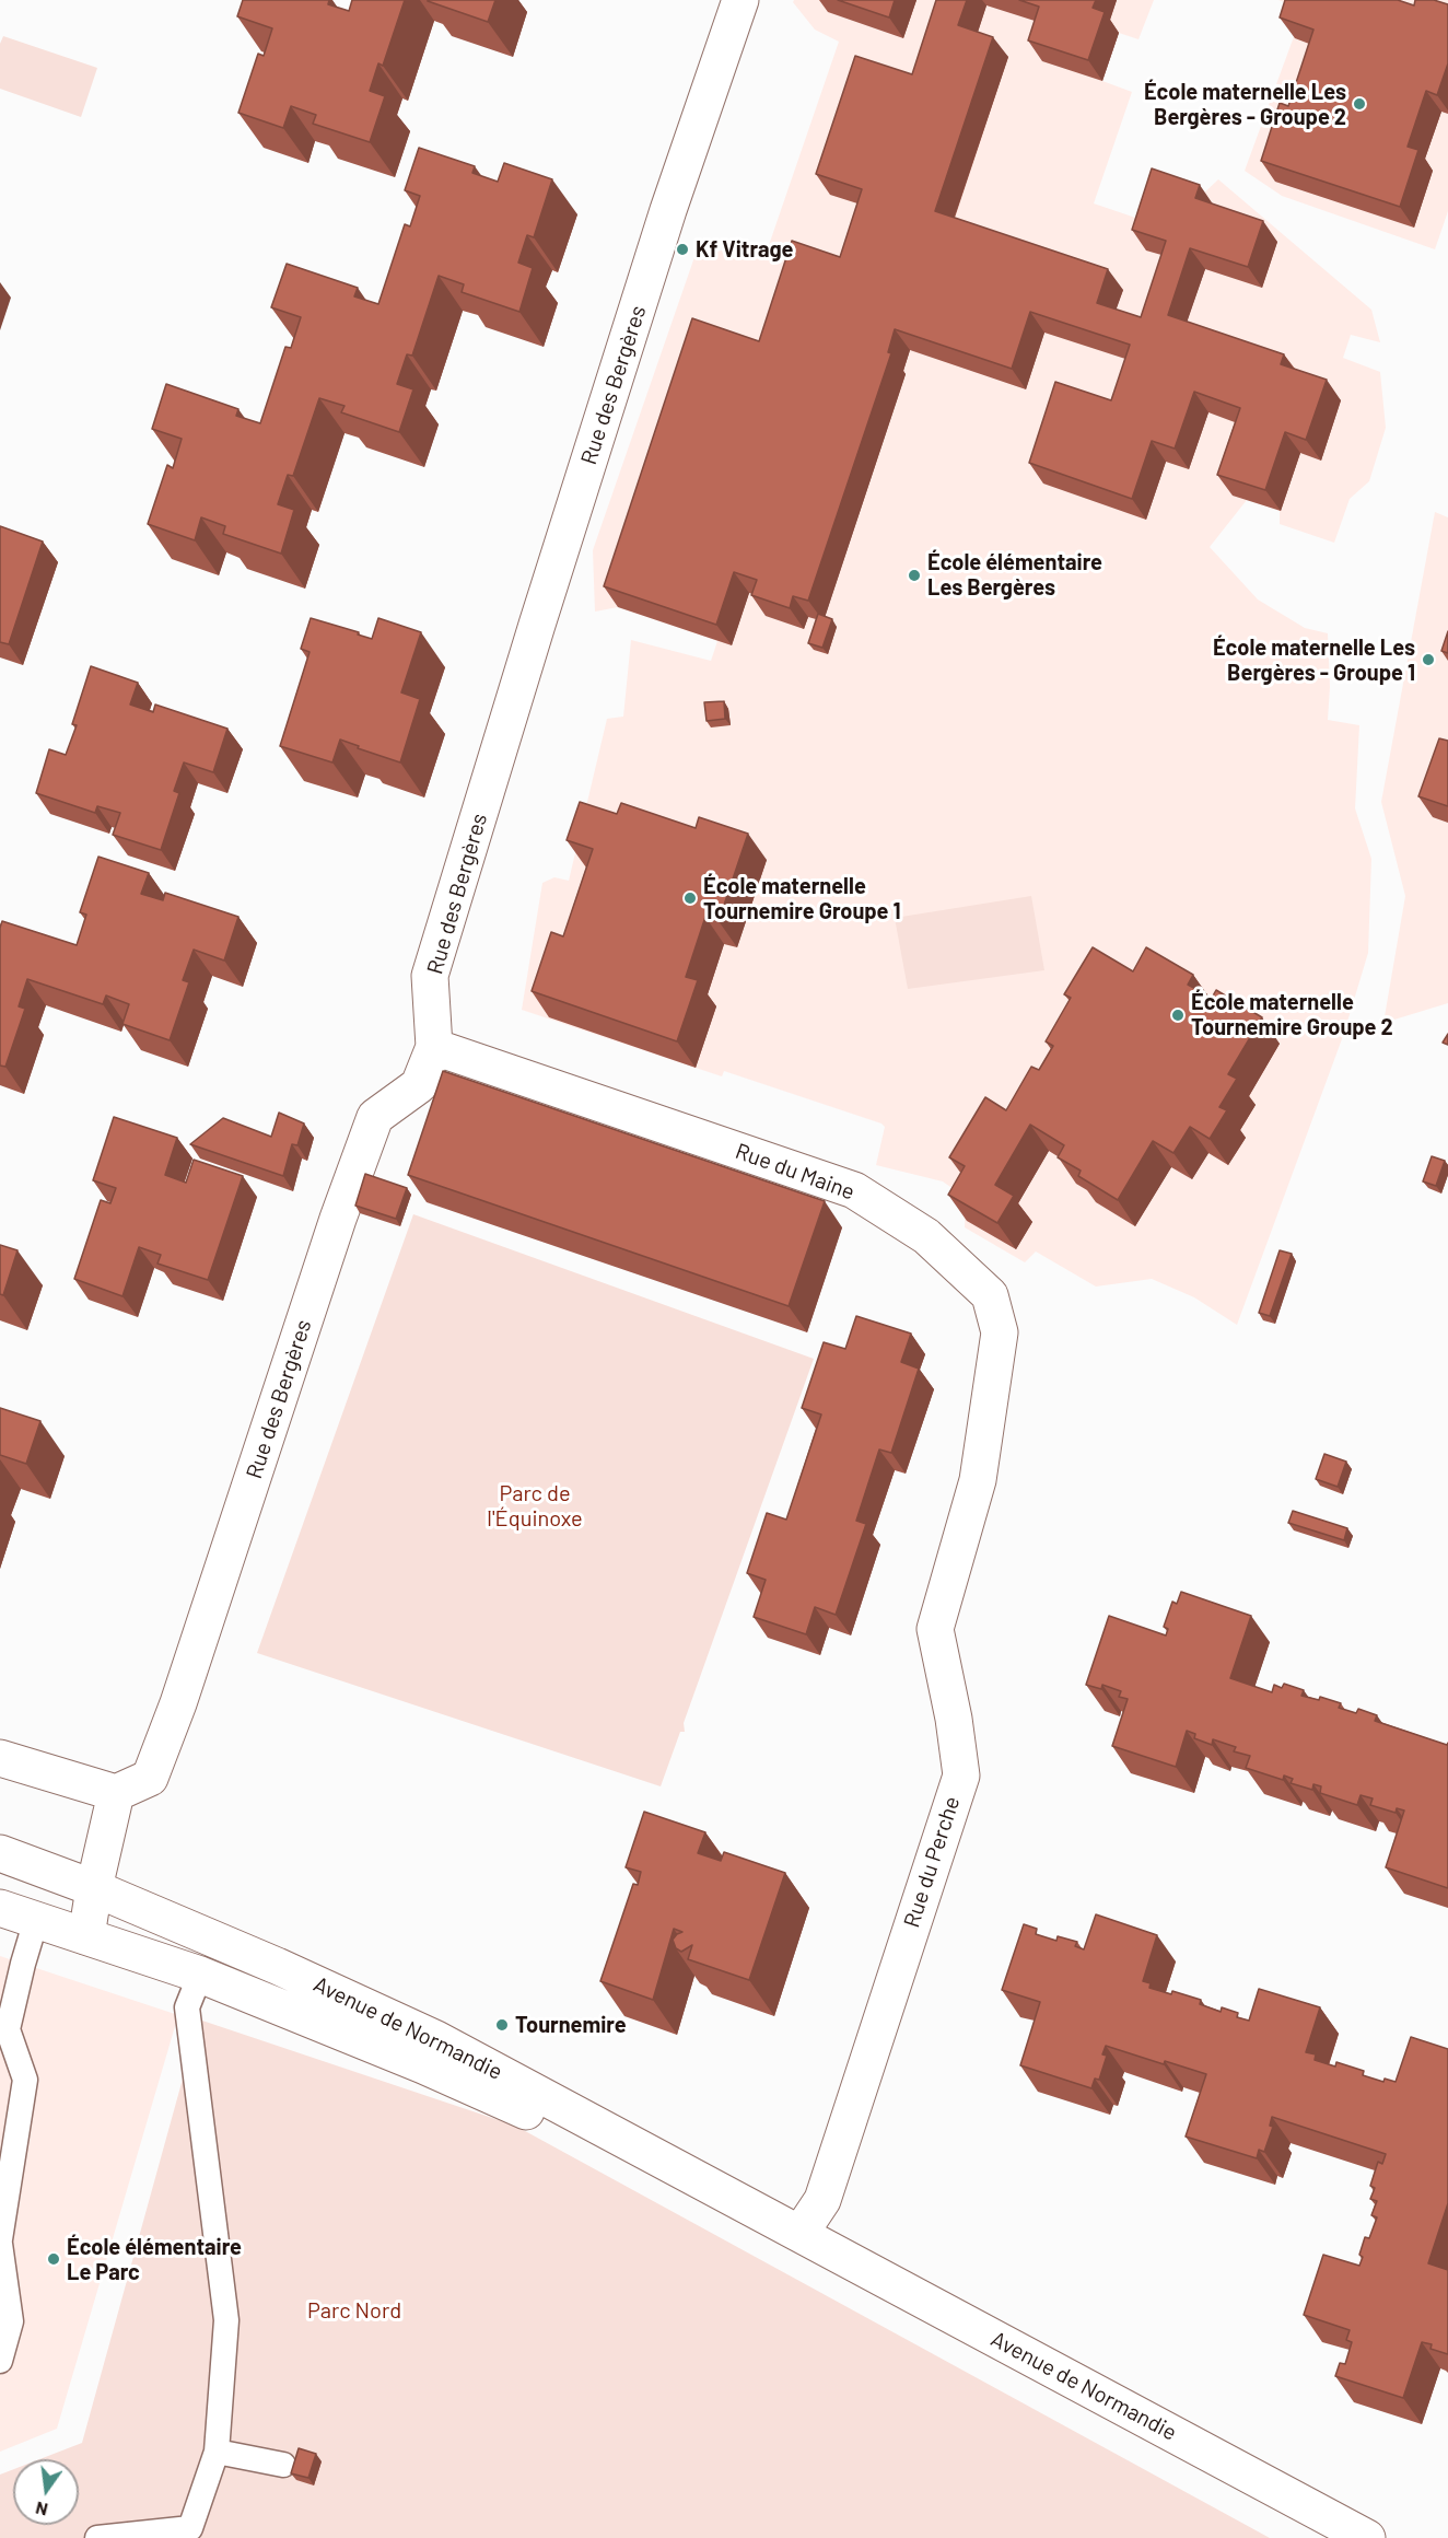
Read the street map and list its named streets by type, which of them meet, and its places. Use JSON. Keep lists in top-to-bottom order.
{
  "streets": {
    "street": [
      "Rue des Bergères",
      "Rue du Maine",
      "Rue du Perche",
      "Avenue de Normandie"
    ]
  },
  "crossings": [
    ["Rue des Bergères", "Rue du Maine"],
    ["Rue du Maine", "Rue du Perche"],
    ["Rue du Perche", "Avenue de Normandie"]
  ],
  "parks": ["Parc de l'Équinoxe", "Parc Nord"],
  "places": [
    "École maternelle Les Bergères - Groupe 2",
    "Kf Vitrage",
    "École élémentaire Les Bergères",
    "École maternelle Les Bergères - Groupe 1",
    "École maternelle Tournemire Groupe 1",
    "École maternelle Tournemire Groupe 2",
    "Tournemire",
    "École élémentaire Le Parc"
  ],
  "north": "bottom"
}
